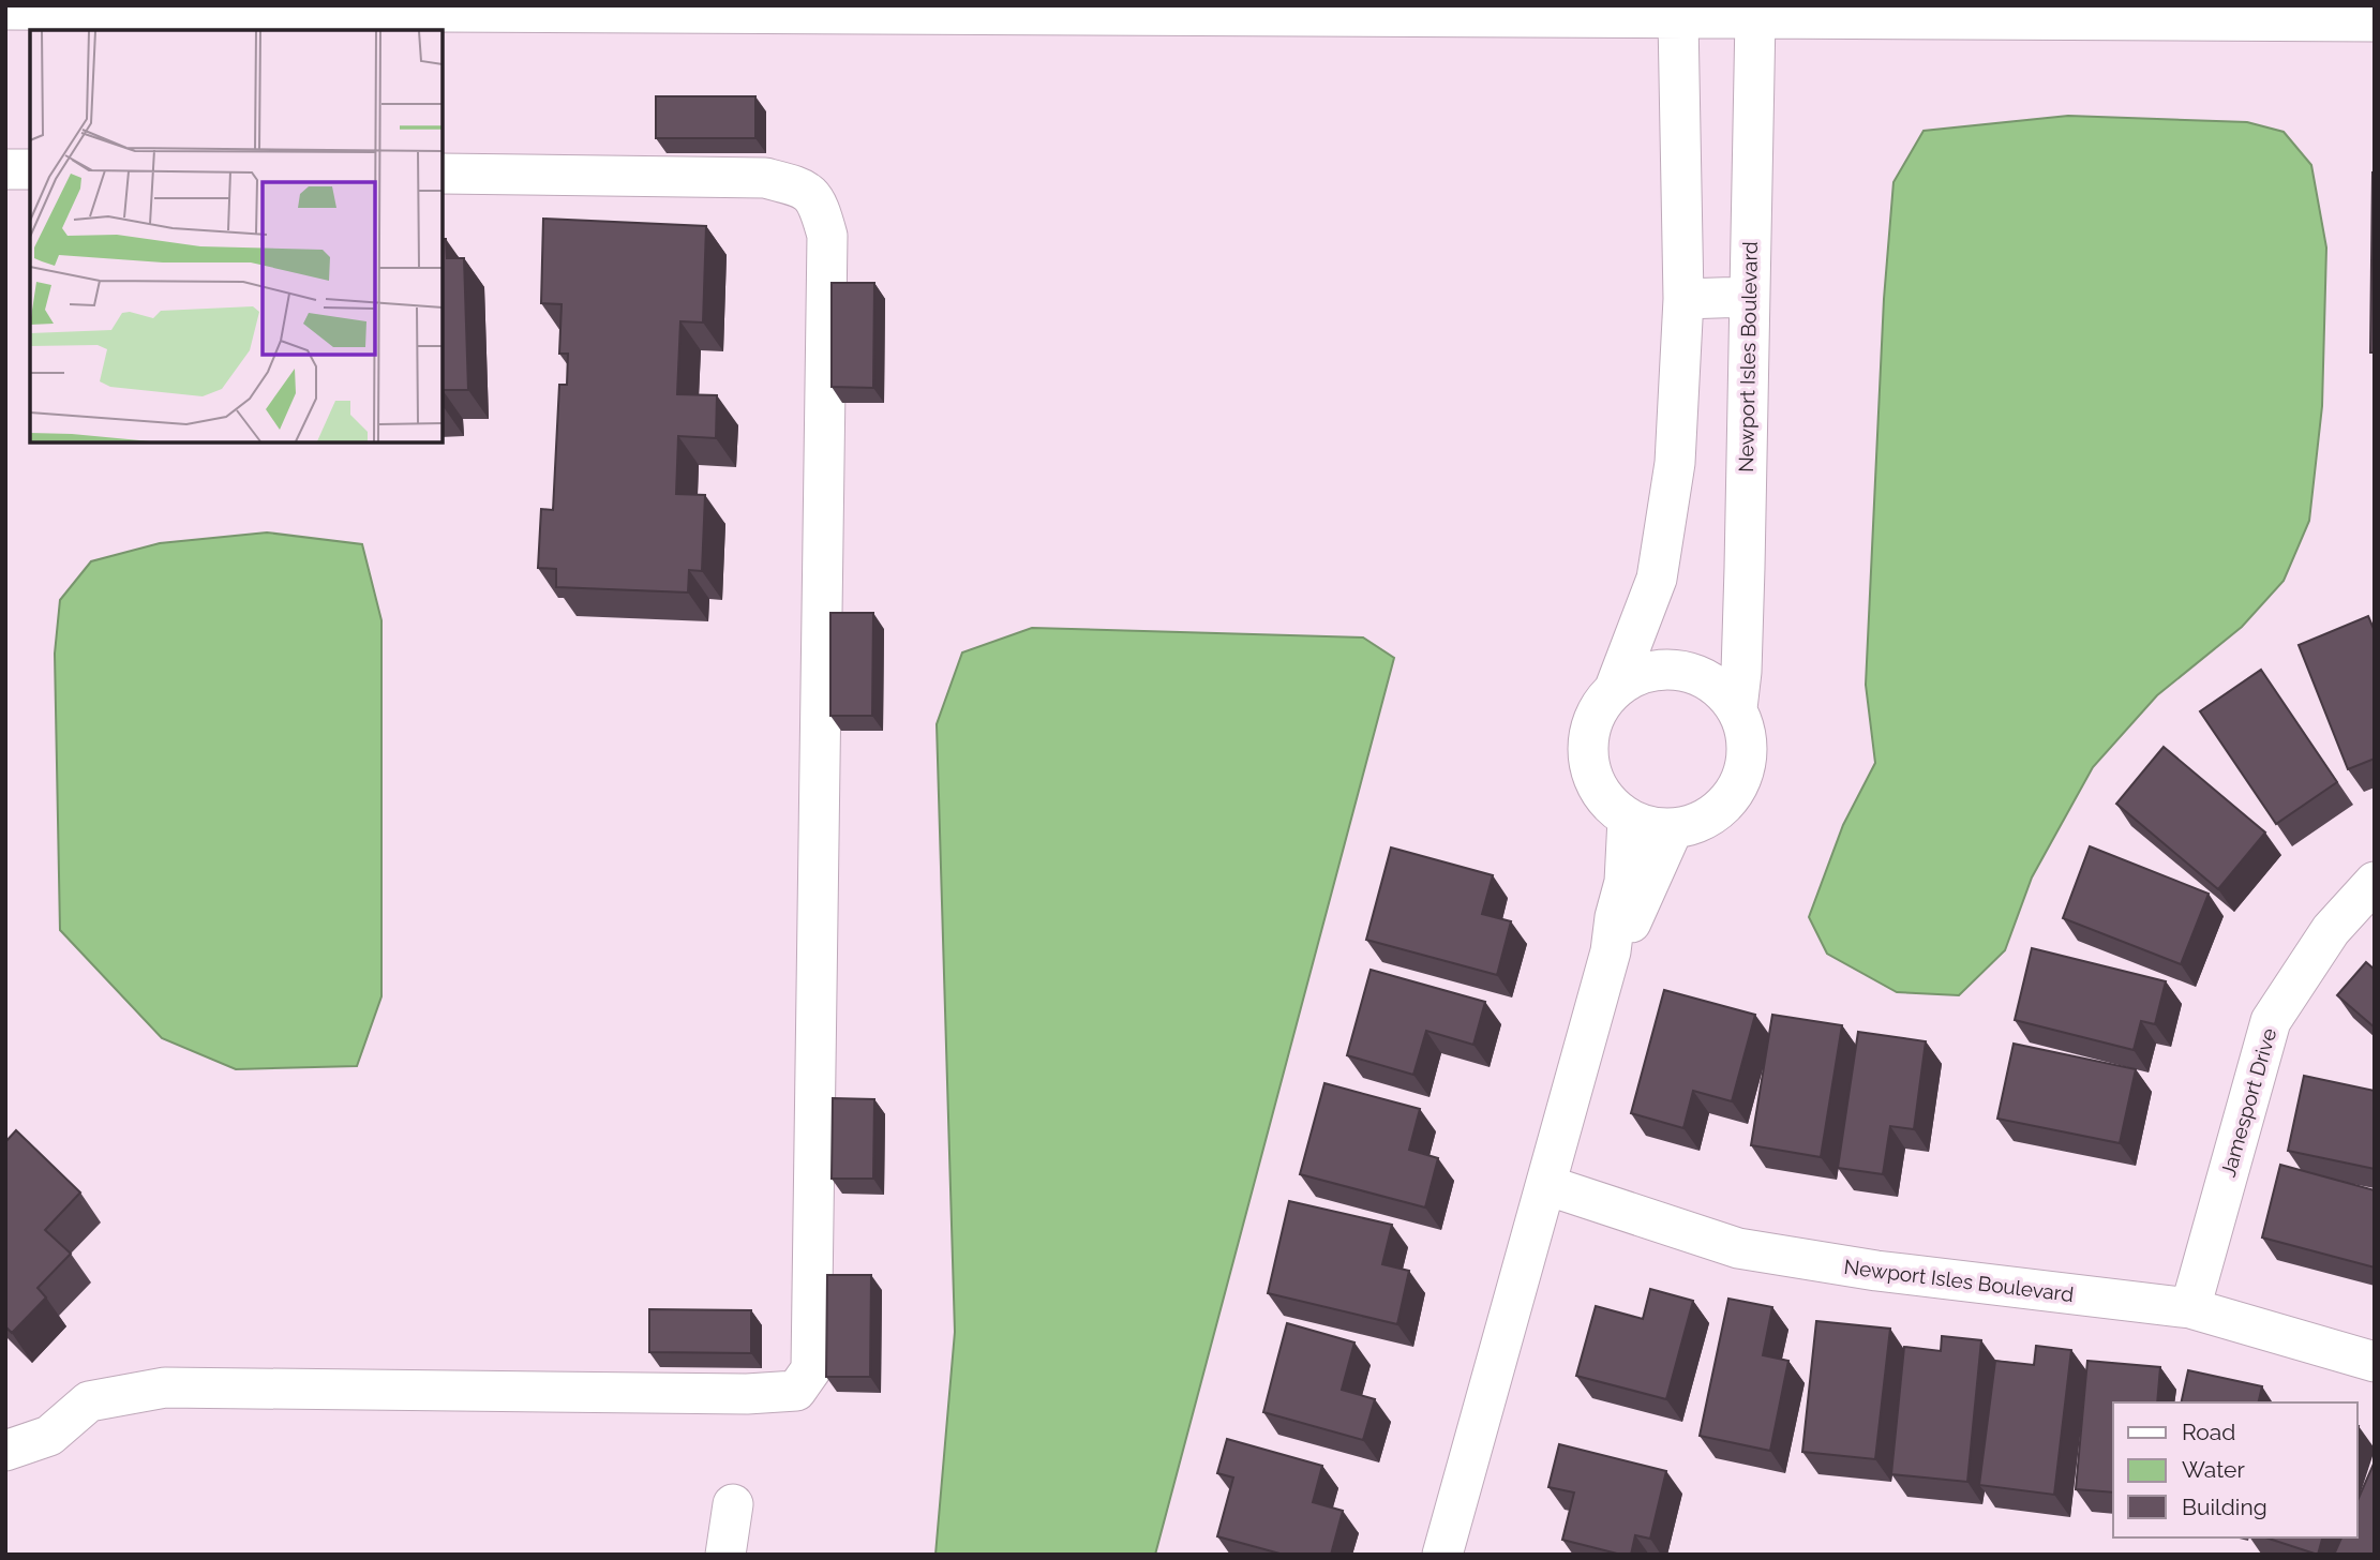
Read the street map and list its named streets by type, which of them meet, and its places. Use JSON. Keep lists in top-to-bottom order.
{
  "streets": {
    "street": ["Newport Isles Boulevard", "Jamesport Drive"]
  },
  "crossings": [
    ["Newport Isles Boulevard", "Jamesport Drive"]
  ],
  "legend": ["Road", "Water", "Building"]
}
